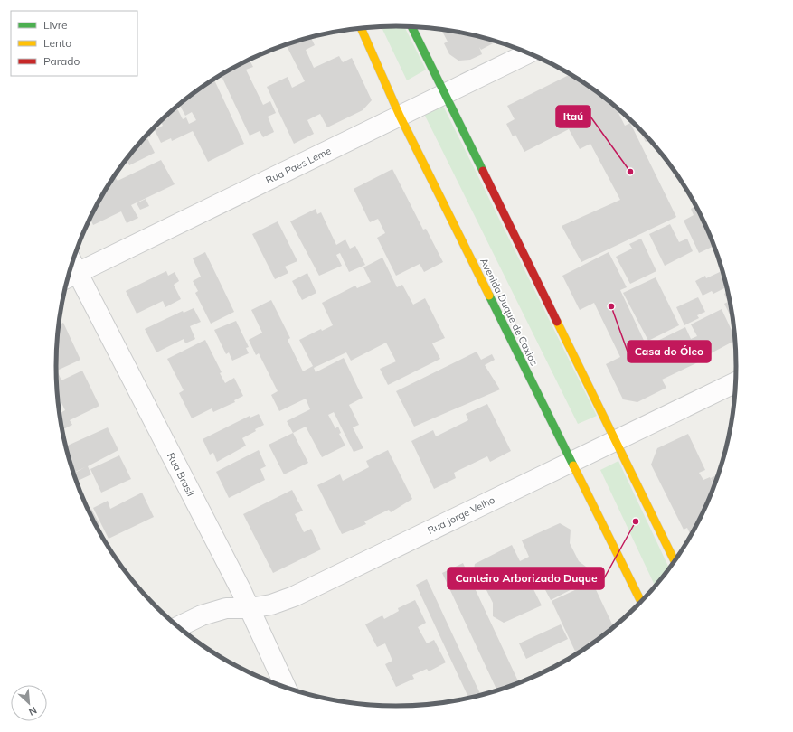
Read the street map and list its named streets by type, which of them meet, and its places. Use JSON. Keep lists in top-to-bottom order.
{
  "streets": {
    "main road": ["Avenida Duque de Caxias"],
    "street": ["Rua Paes Leme", "Rua Brasil", "Rua Jorge Velho"]
  },
  "crossings": [
    ["Rua Paes Leme", "Avenida Duque de Caxias"],
    ["Rua Paes Leme", "Rua Brasil"],
    ["Avenida Duque de Caxias", "Rua Jorge Velho"],
    ["Rua Brasil", "Rua Jorge Velho"]
  ],
  "places": ["Itaú", "Casa do Óleo", "Canteiro Arborizado Duque"],
  "legend": ["Livre", "Lento", "Parado"],
  "north": "bottom right"
}
